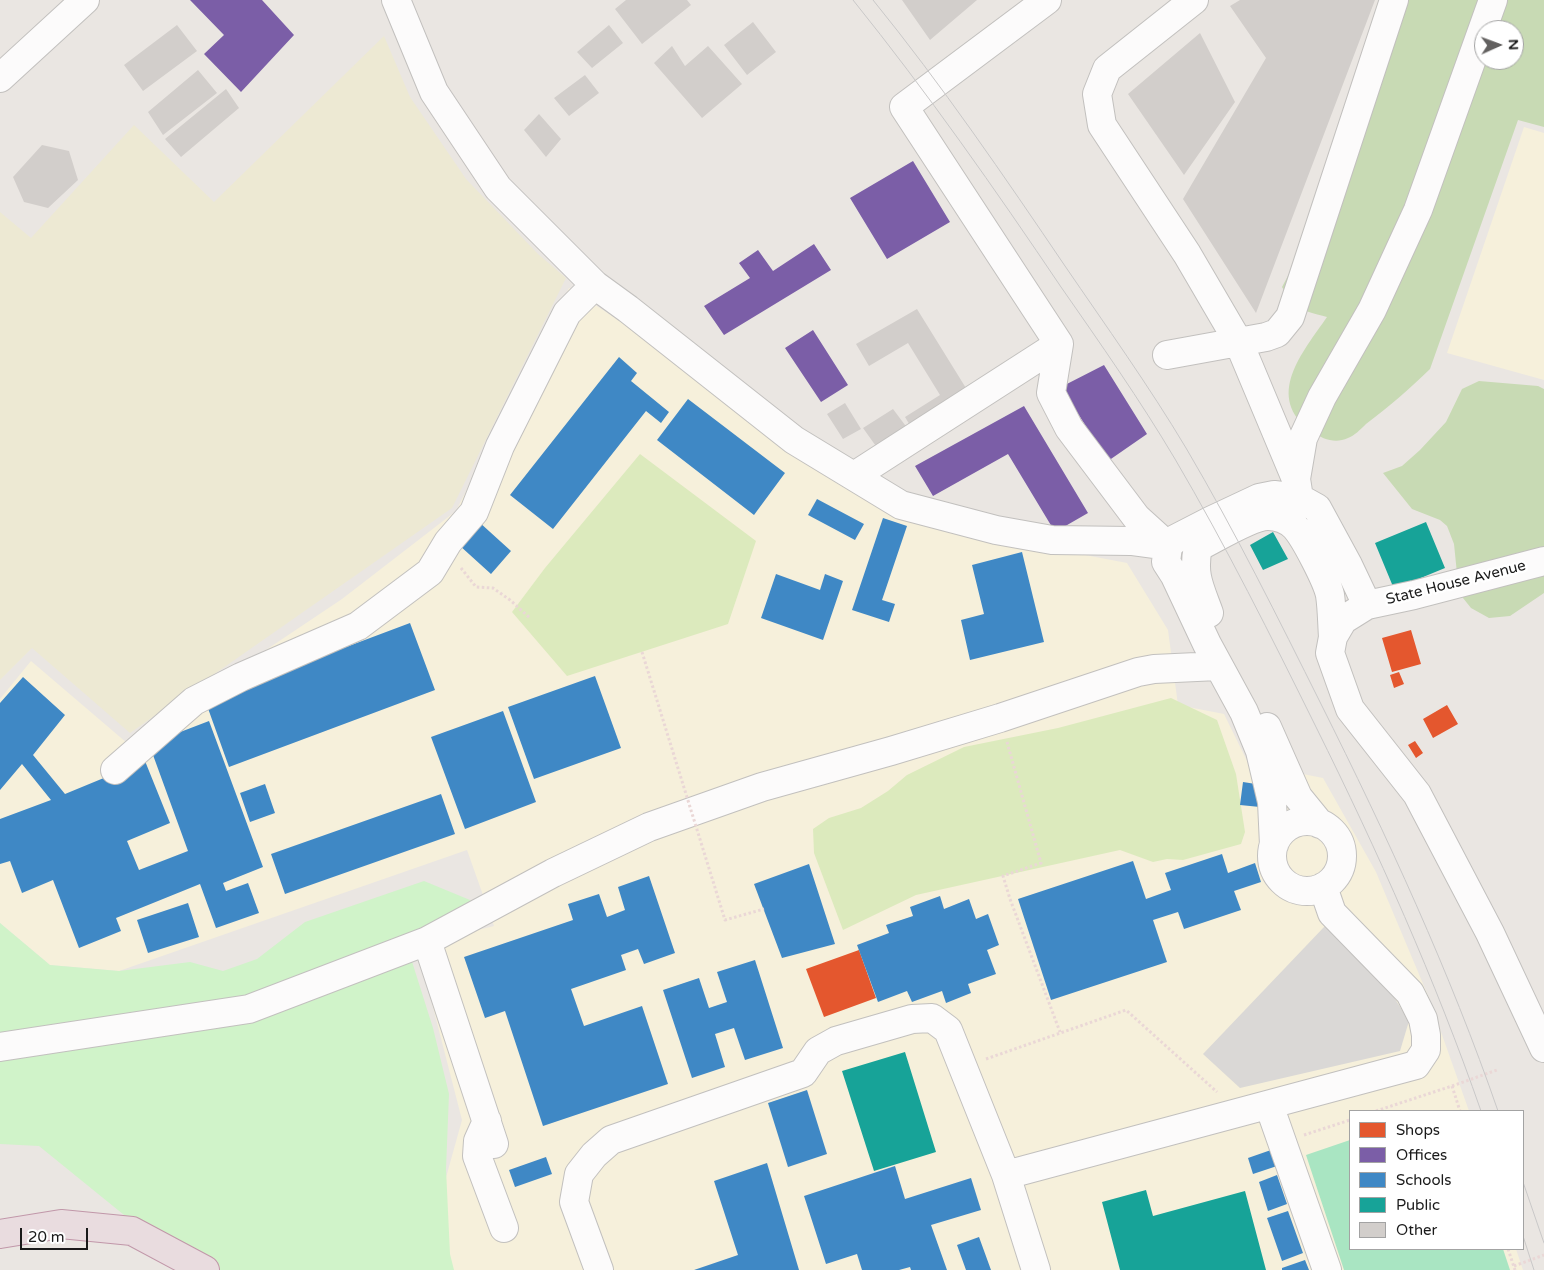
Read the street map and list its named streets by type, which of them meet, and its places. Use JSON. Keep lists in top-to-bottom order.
{
  "streets": {
    "street": ["State House Avenue"]
  },
  "legend": [
    "Shops",
    "Offices",
    "Schools",
    "Public",
    "Other"
  ],
  "scale_bar": "20 m",
  "north": "right"
}
